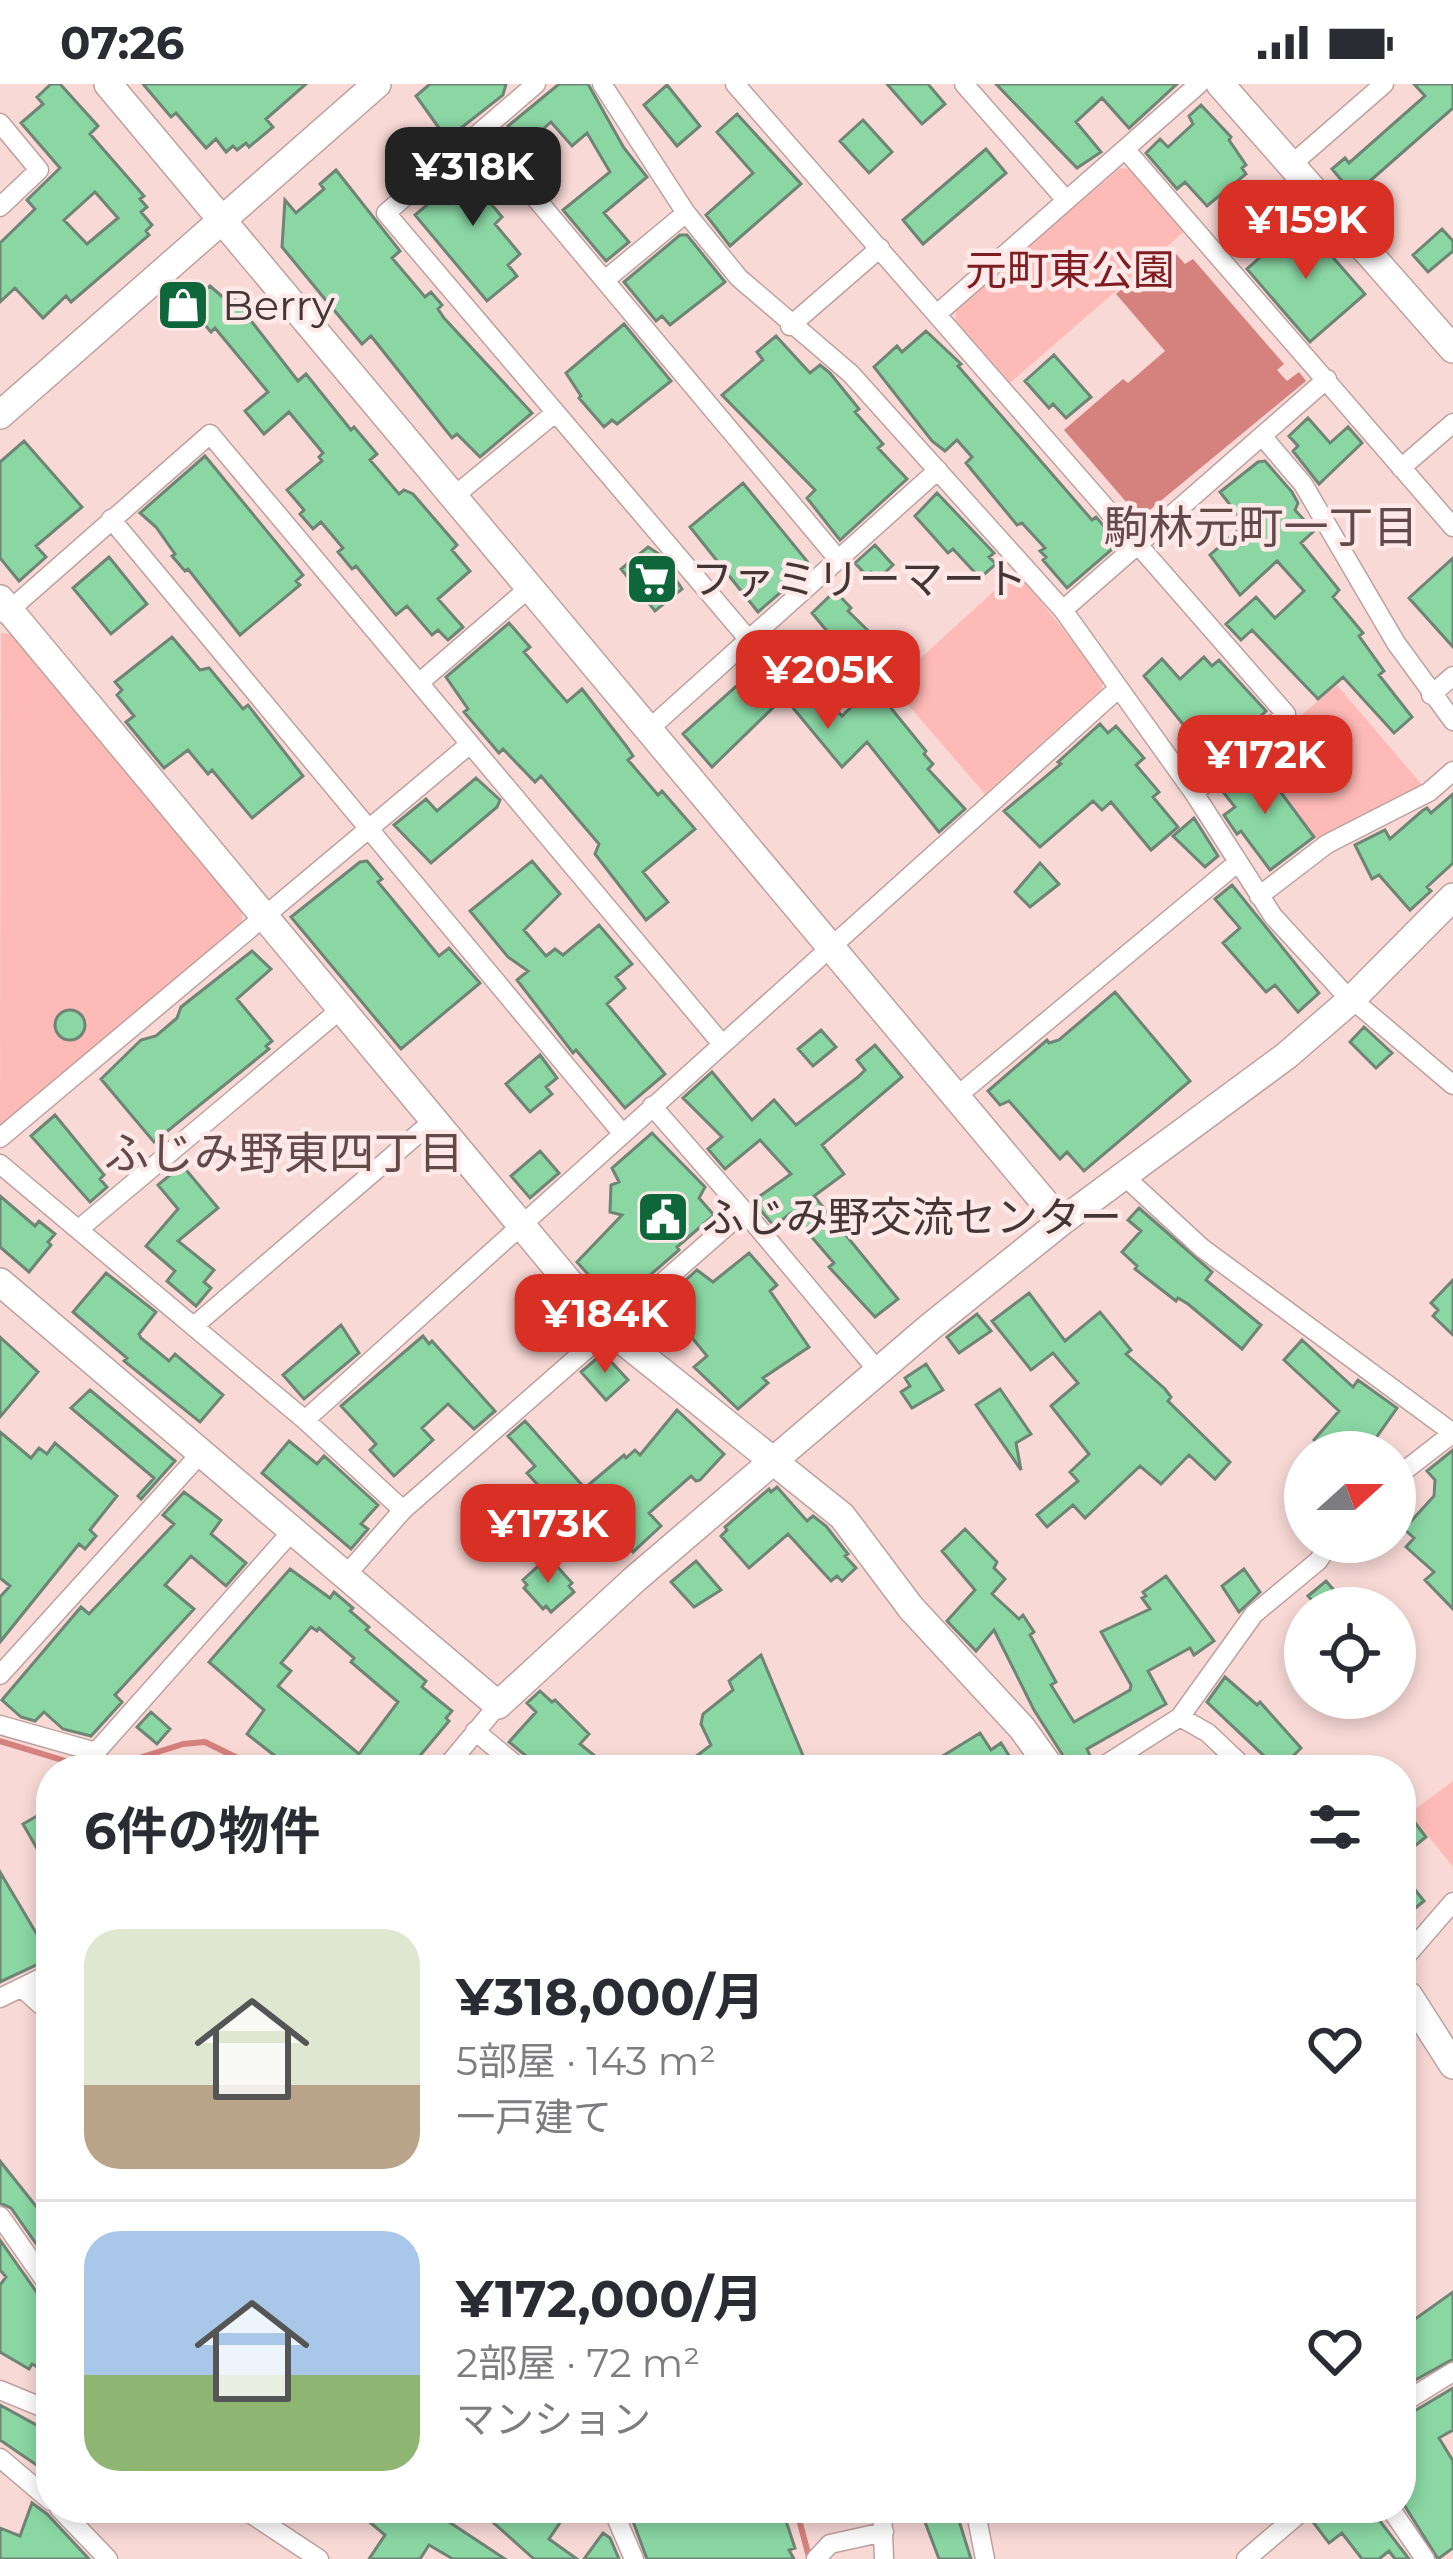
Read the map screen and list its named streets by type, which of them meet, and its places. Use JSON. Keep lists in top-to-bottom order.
{
  "districts": ["駒林元町一丁目", "ふじみ野東四丁目"],
  "parks": ["元町東公園"],
  "places": {
    "shop": ["Berry"],
    "supermarket": ["ファミリーマート"],
    "public building": ["ふじみ野交流センター"]
  },
  "north": "right",
  "page": {
    "status": "07:26",
    "price": [
      "¥318K",
      "¥159K",
      "¥205K",
      "¥172K",
      "¥184K",
      "¥173K"
    ],
    "heading": "6件の物件",
    "list": [
      {
        "name": "¥318,000/月",
        "note": "5部屋 · 143 m² · 一戸建て"
      },
      {
        "name": "¥172,000/月",
        "note": "2部屋 · 72 m² · マンション"
      }
    ]
  }
}
